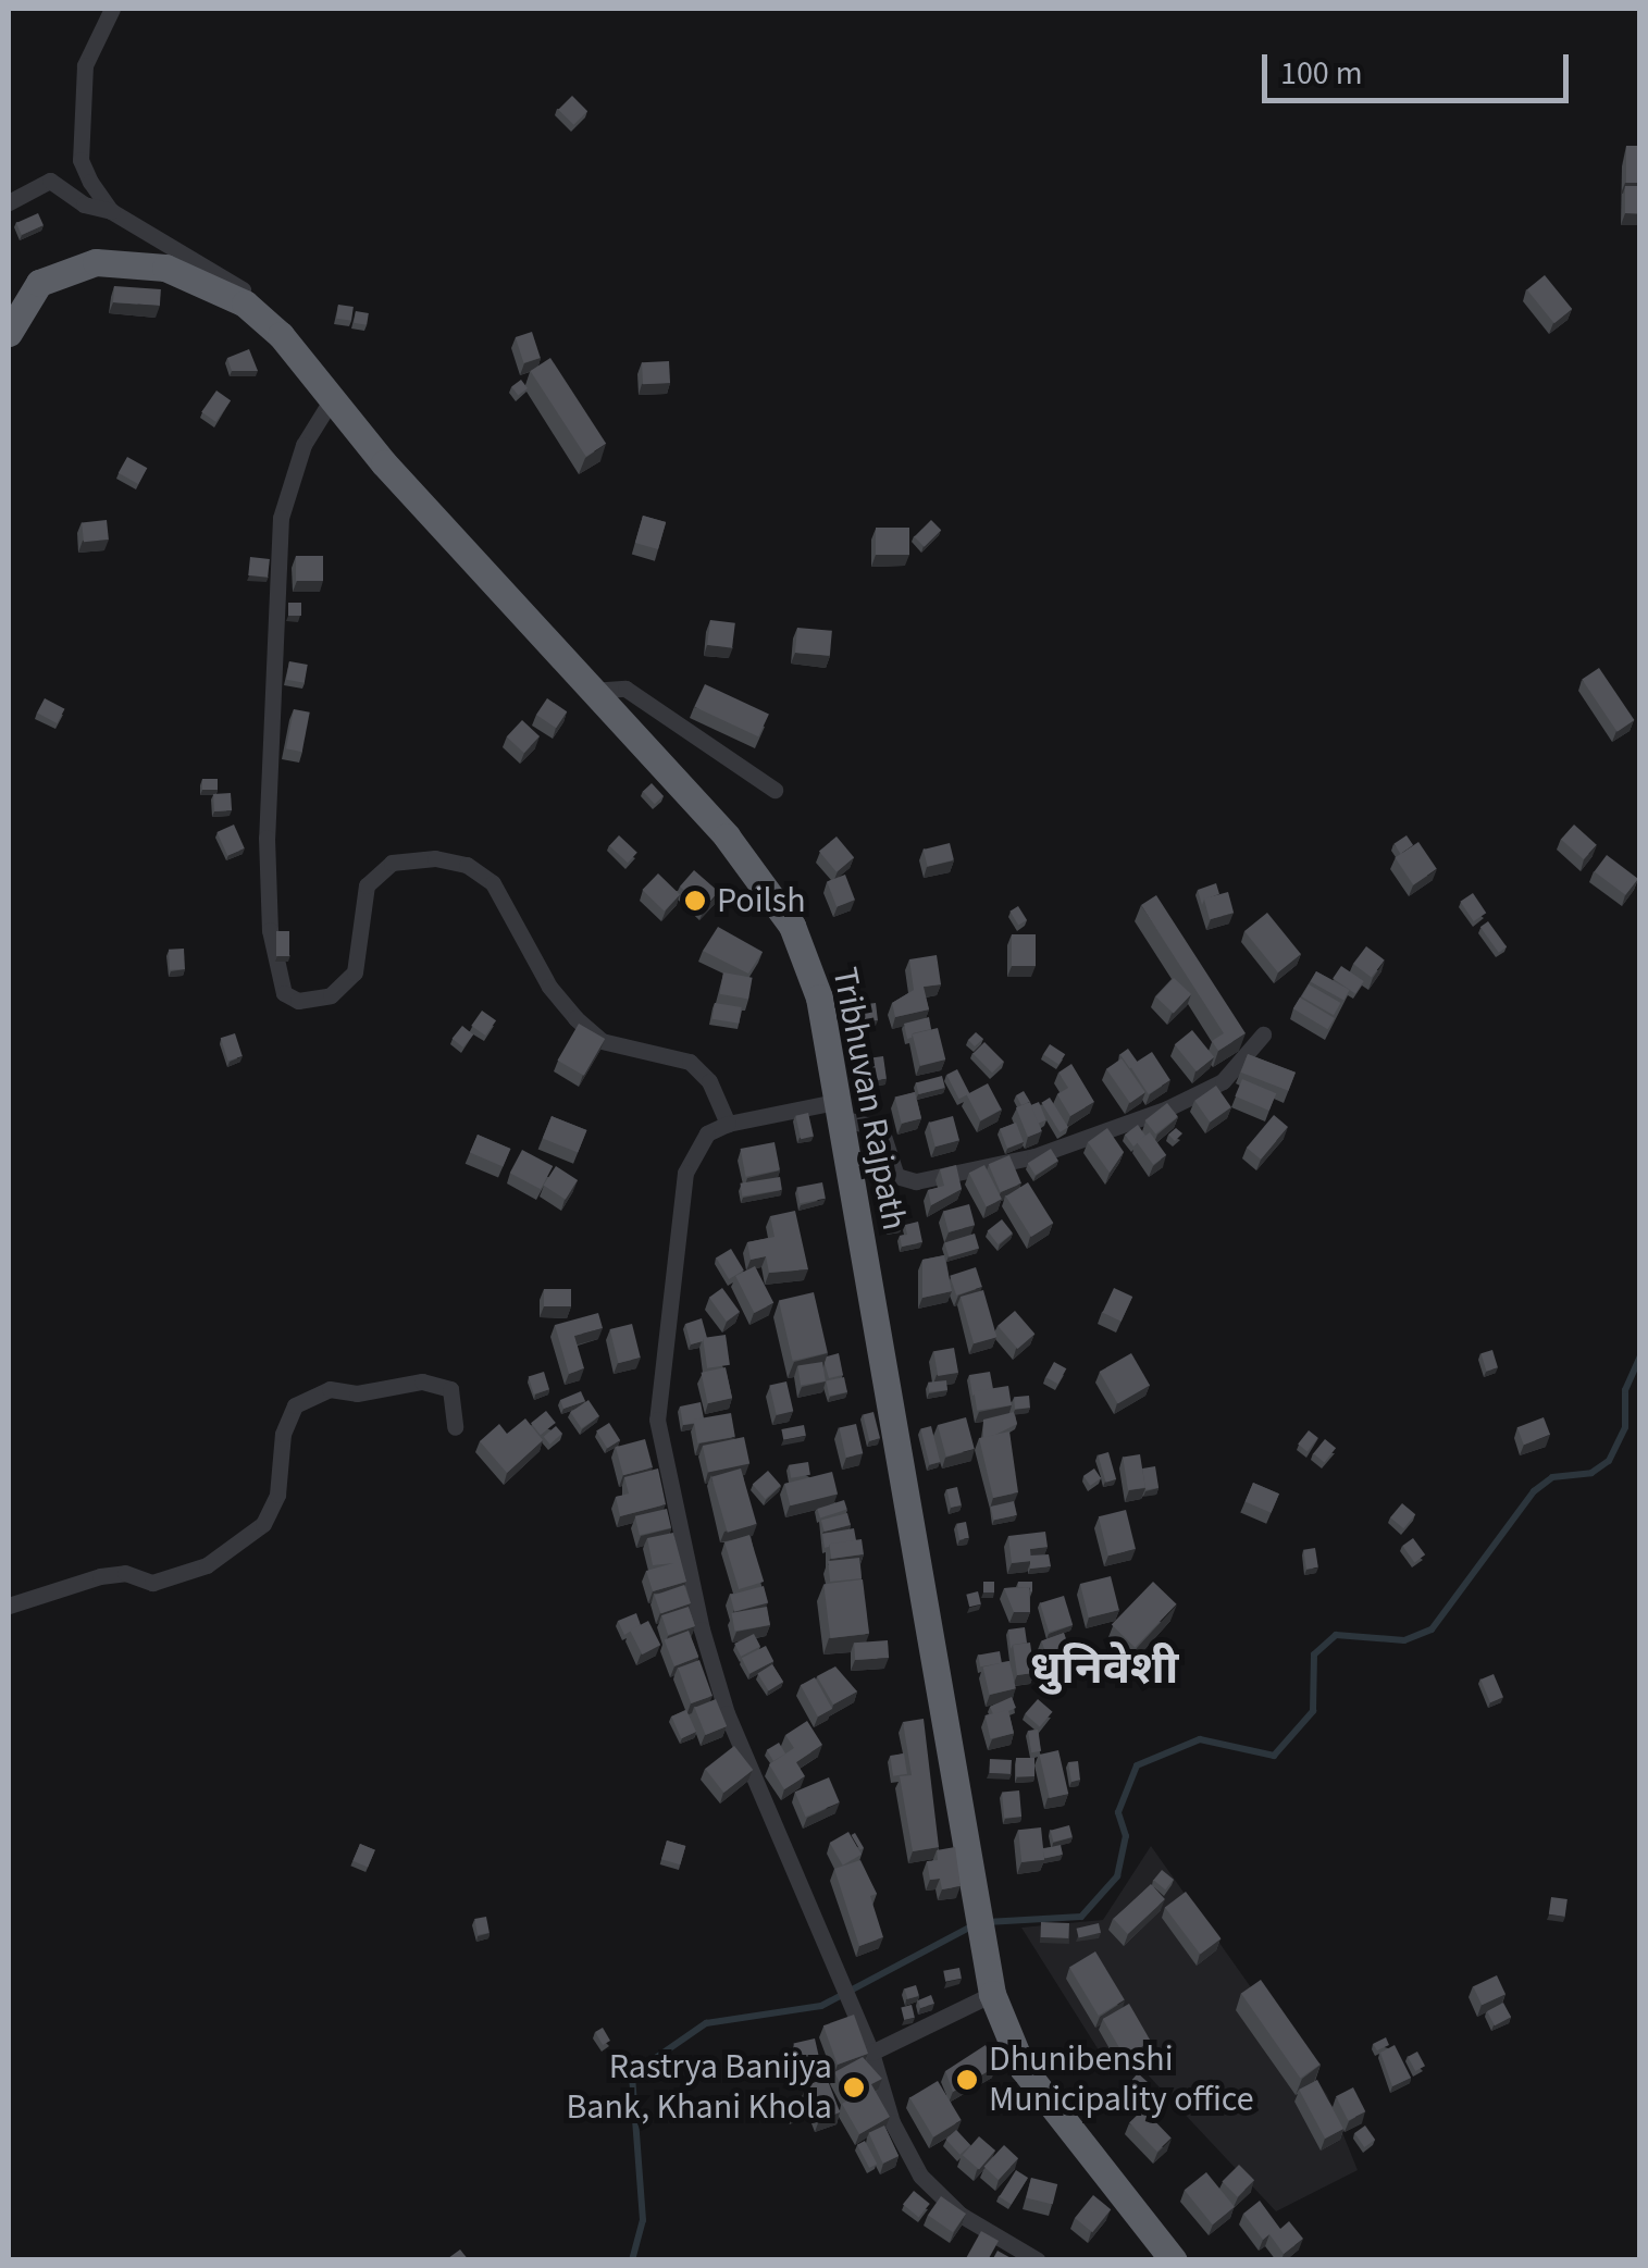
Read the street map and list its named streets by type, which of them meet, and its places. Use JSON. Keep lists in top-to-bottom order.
{
  "streets": {
    "highway": ["Tribhuvan Rajpath"]
  },
  "districts": ["धुनिवेशी"],
  "places": ["Poilsh", "Dhunibenshi Municipality office", "Rastrya Banijya Bank, Khani Khola"],
  "scale_bar": "100 m"
}
